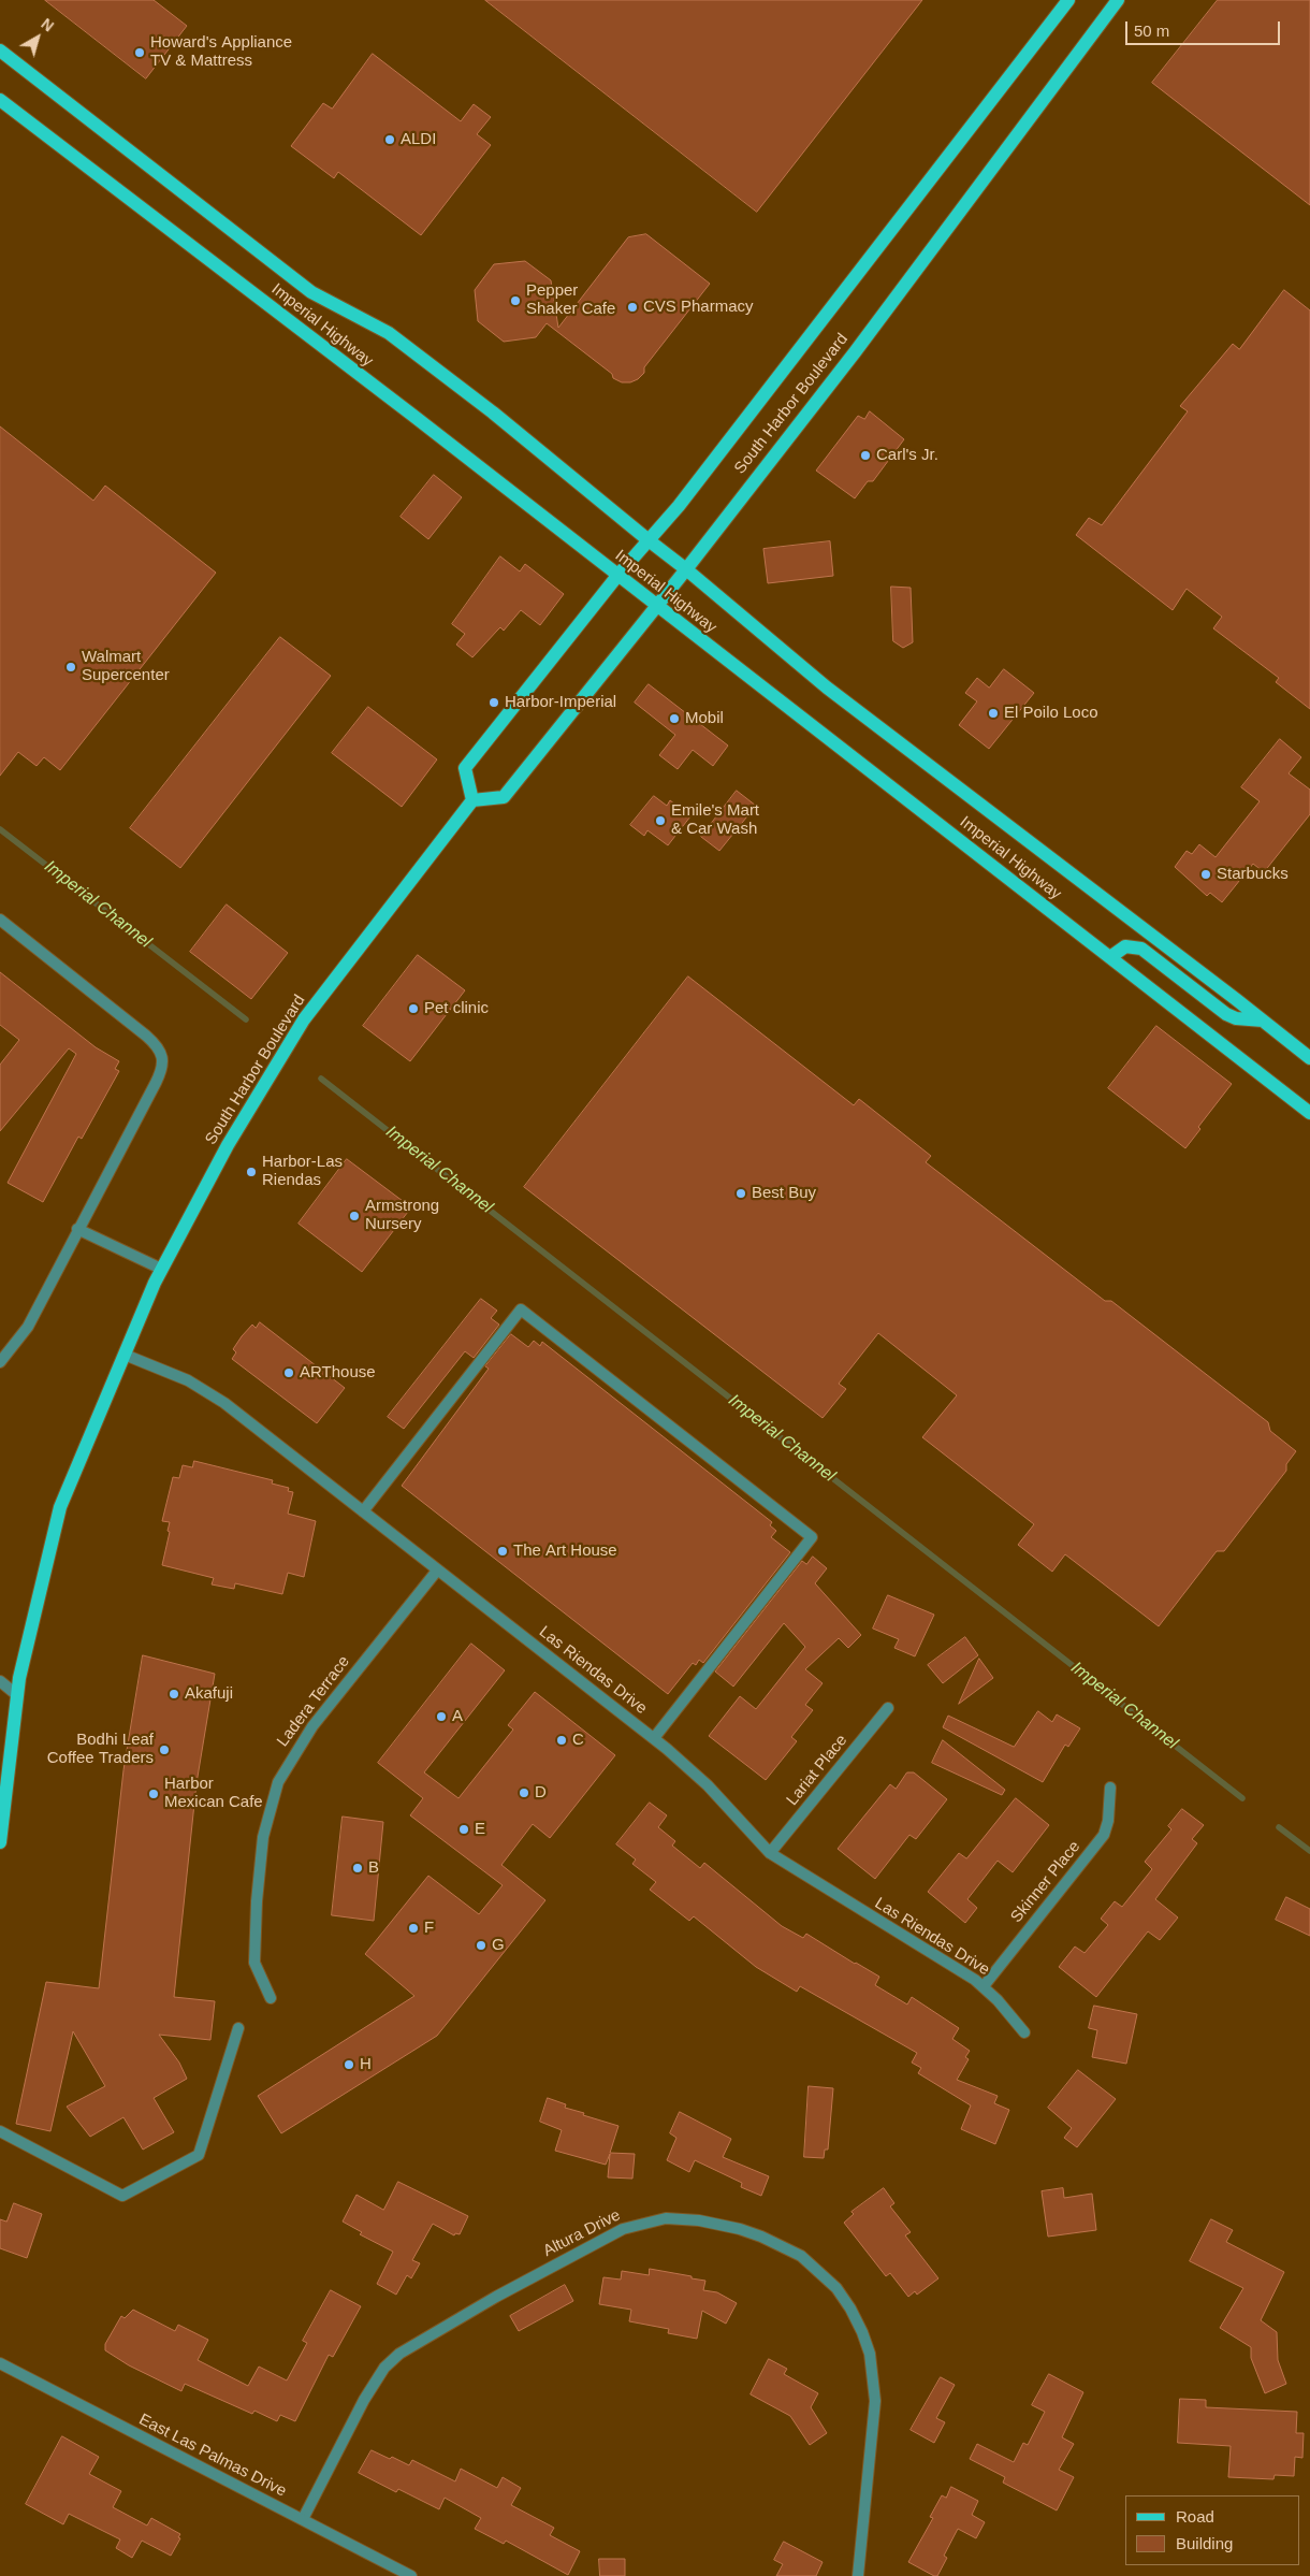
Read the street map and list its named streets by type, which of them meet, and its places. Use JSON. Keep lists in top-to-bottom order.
{
  "streets": {
    "main road": ["Imperial Highway", "South Harbor Boulevard"],
    "street": [
      "Las Riendas Drive",
      "Ladera Terrace",
      "Lariat Place",
      "Skinner Place",
      "Altura Drive",
      "East Las Palmas Drive"
    ]
  },
  "crossings": [
    ["Imperial Highway", "South Harbor Boulevard"],
    ["South Harbor Boulevard", "Las Riendas Drive"],
    ["Las Riendas Drive", "Ladera Terrace"],
    ["Las Riendas Drive", "Lariat Place"],
    ["Las Riendas Drive", "Skinner Place"],
    ["Altura Drive", "East Las Palmas Drive"]
  ],
  "water": ["Imperial Channel"],
  "places": [
    "Howard's Appliance TV & Mattress",
    "ALDI",
    "Pepper Shaker Cafe",
    "CVS Pharmacy",
    "Carl's Jr.",
    "Walmart Supercenter",
    "Harbor-Imperial",
    "El Poilo Loco",
    "Mobil",
    "Emile's Mart & Car Wash",
    "Starbucks",
    "Pet clinic",
    "Harbor-Las Riendas",
    "Best Buy",
    "Armstrong Nursery",
    "ARThouse",
    "The Art House",
    "Akafuji",
    "A",
    "C",
    "Bodhi Leaf Coffee Traders",
    "D",
    "Harbor Mexican Cafe",
    "E",
    "B",
    "F",
    "G",
    "H"
  ],
  "legend": ["Road", "Building"],
  "scale_bar": "50 m",
  "north": "top right"
}
